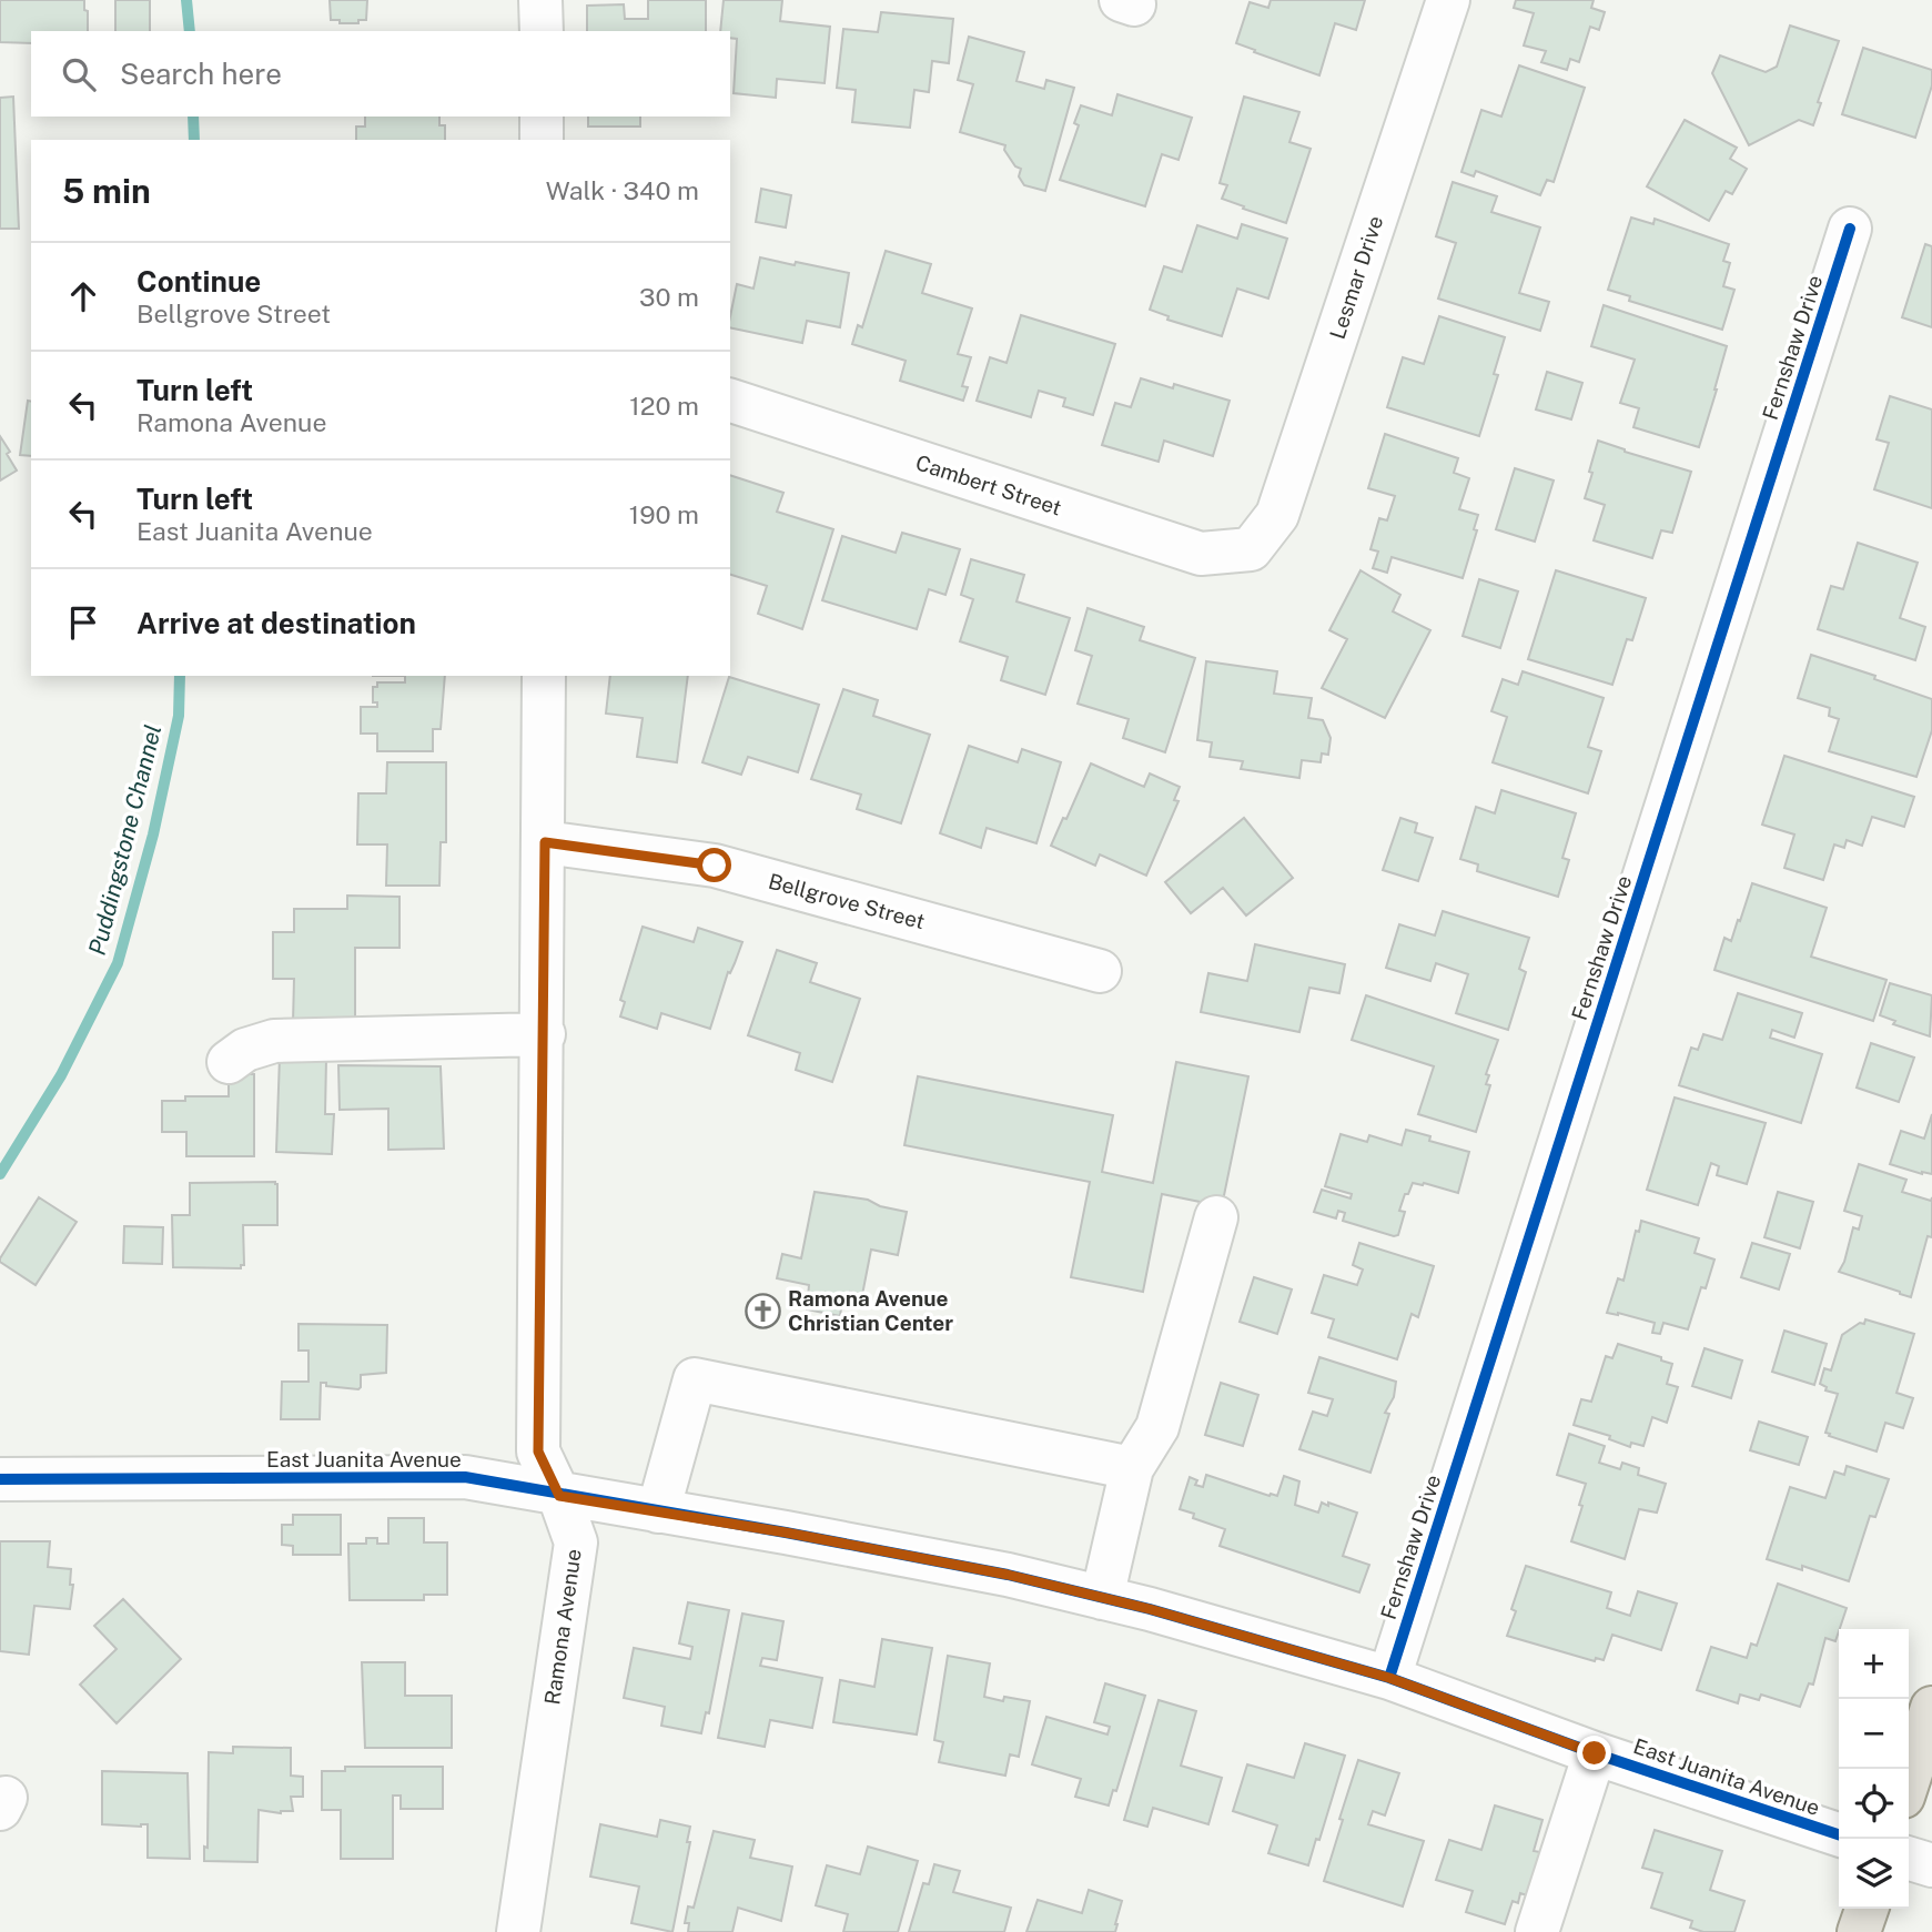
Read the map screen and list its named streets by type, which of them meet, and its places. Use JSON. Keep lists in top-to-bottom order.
{
  "streets": {
    "street": [
      "Lesmar Drive",
      "Fernshaw Drive",
      "Cambert Street",
      "Bellgrove Street",
      "East Juanita Avenue",
      "Ramona Avenue"
    ]
  },
  "crossings": [
    ["Lesmar Drive", "Cambert Street"],
    ["Fernshaw Drive", "East Juanita Avenue"],
    ["Bellgrove Street", "Ramona Avenue"],
    ["East Juanita Avenue", "Ramona Avenue"]
  ],
  "water": ["Puddingstone Channel"],
  "places": {
    "church": ["Ramona Avenue Christian Center"]
  },
  "page": {
    "search": "Search here",
    "heading": ["5 min", "Walk · 340 m"],
    "list": [
      ["Continue", "Bellgrove Street", "30 m"],
      ["Turn left", "Ramona Avenue", "120 m"],
      ["Turn left", "East Juanita Avenue", "190 m"],
      "Arrive at destination"
    ],
    "map_buttons": ["+", "−"]
  }
}
